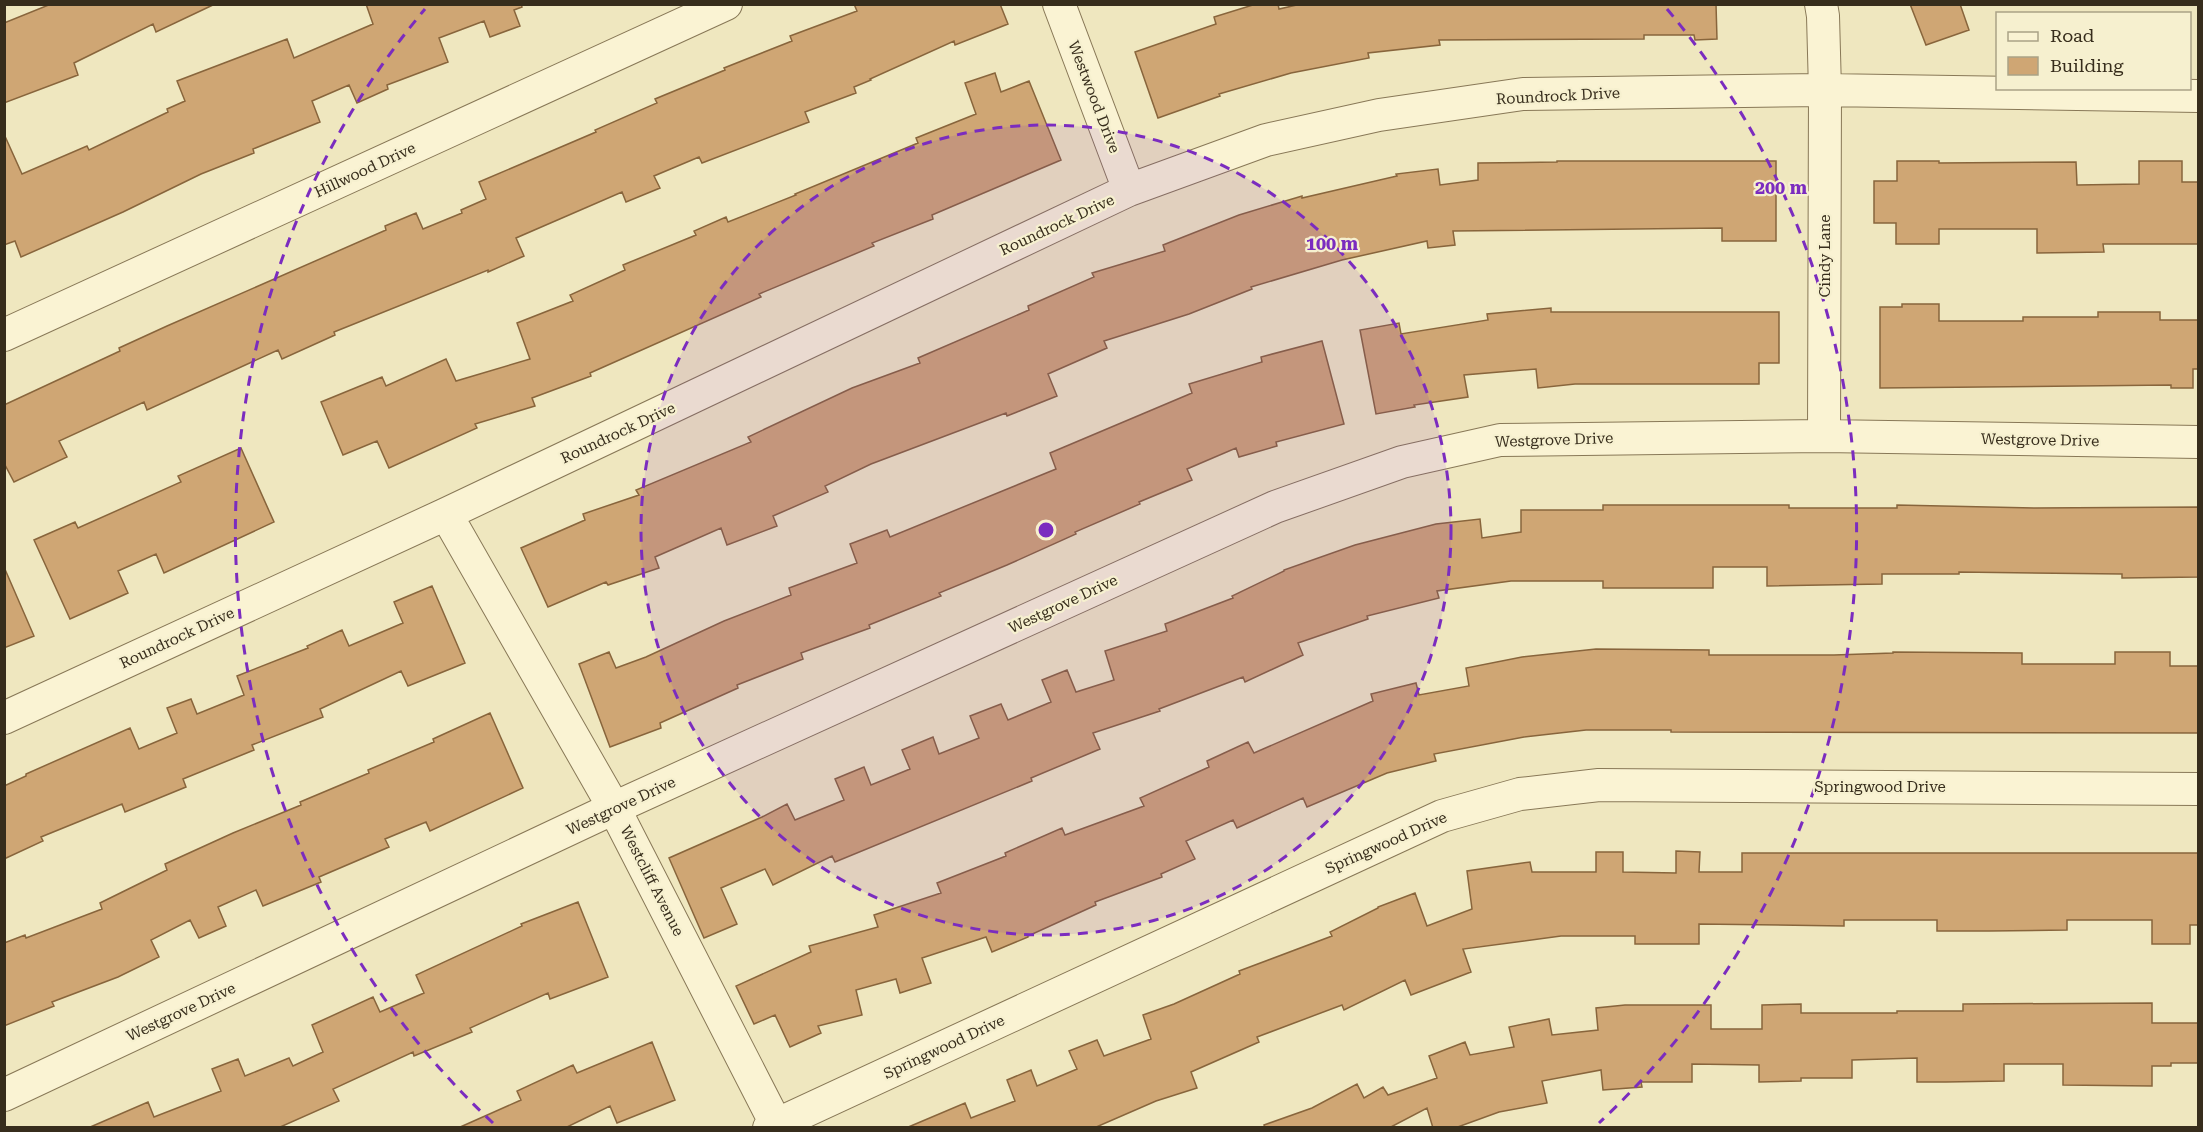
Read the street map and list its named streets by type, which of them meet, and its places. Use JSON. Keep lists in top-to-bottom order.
{
  "streets": {
    "street": [
      "Roundrock Drive",
      "Westwood Drive",
      "Hillwood Drive",
      "Cindy Lane",
      "Westgrove Drive",
      "Springwood Drive",
      "Westcliff Avenue"
    ]
  },
  "crossings": [
    ["Roundrock Drive", "Westwood Drive"],
    ["Roundrock Drive", "Cindy Lane"],
    ["Roundrock Drive", "Westcliff Avenue"],
    ["Cindy Lane", "Westgrove Drive"],
    ["Westgrove Drive", "Westcliff Avenue"],
    ["Springwood Drive", "Westcliff Avenue"]
  ],
  "legend": ["Road", "Building"],
  "rings": ["200 m", "100 m"]
}
